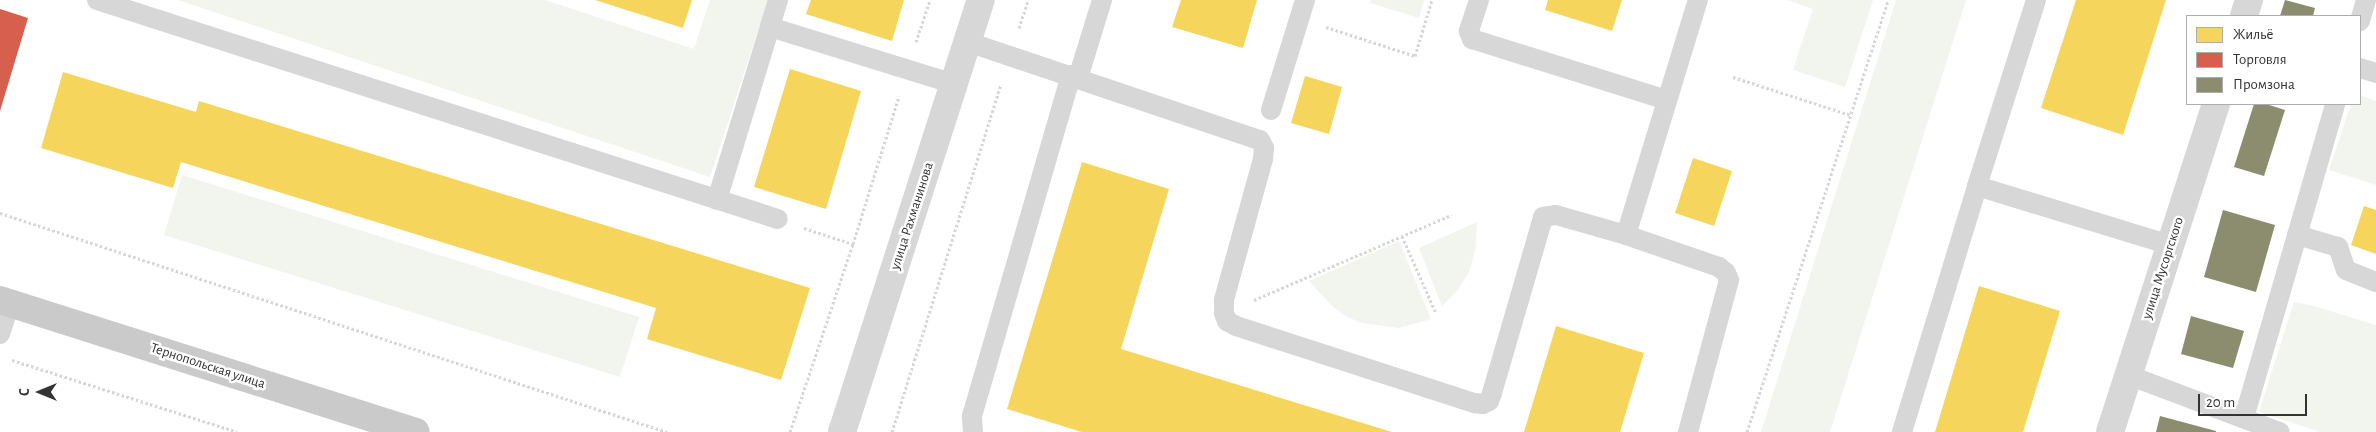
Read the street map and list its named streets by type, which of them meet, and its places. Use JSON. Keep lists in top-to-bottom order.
{
  "streets": {
    "main road": ["Тернопольская улица"],
    "street": ["улица Рахманинова", "улица Мусоргского"]
  },
  "legend": ["Жильё", "Торговля", "Промзона"],
  "scale_bar": "20 m",
  "north": "left"
}
